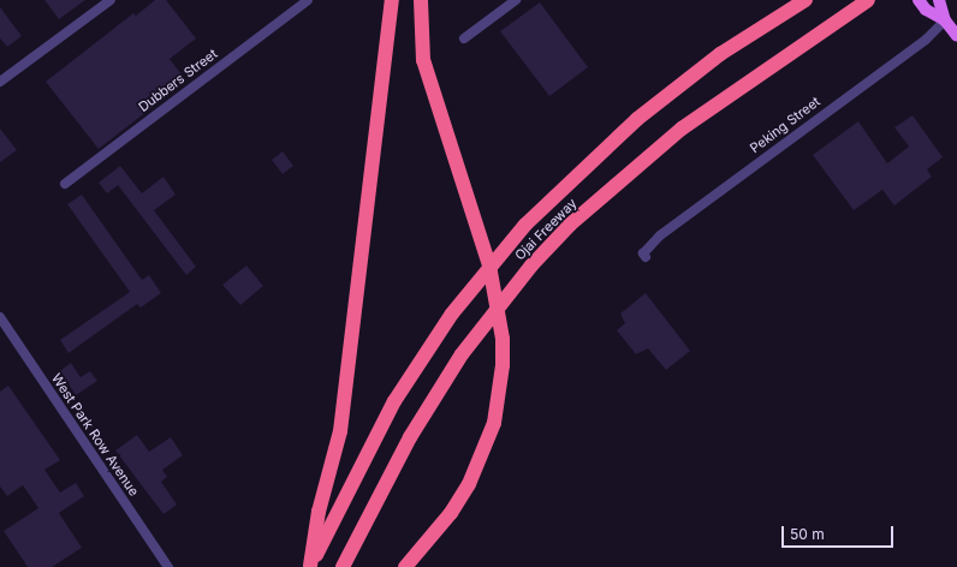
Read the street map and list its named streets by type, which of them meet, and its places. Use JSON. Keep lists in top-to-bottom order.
{
  "streets": {
    "highway": ["Ojai Freeway"],
    "street": ["Dubbers Street", "Peking Street", "West Park Row Avenue"]
  },
  "scale_bar": "50 m"
}
